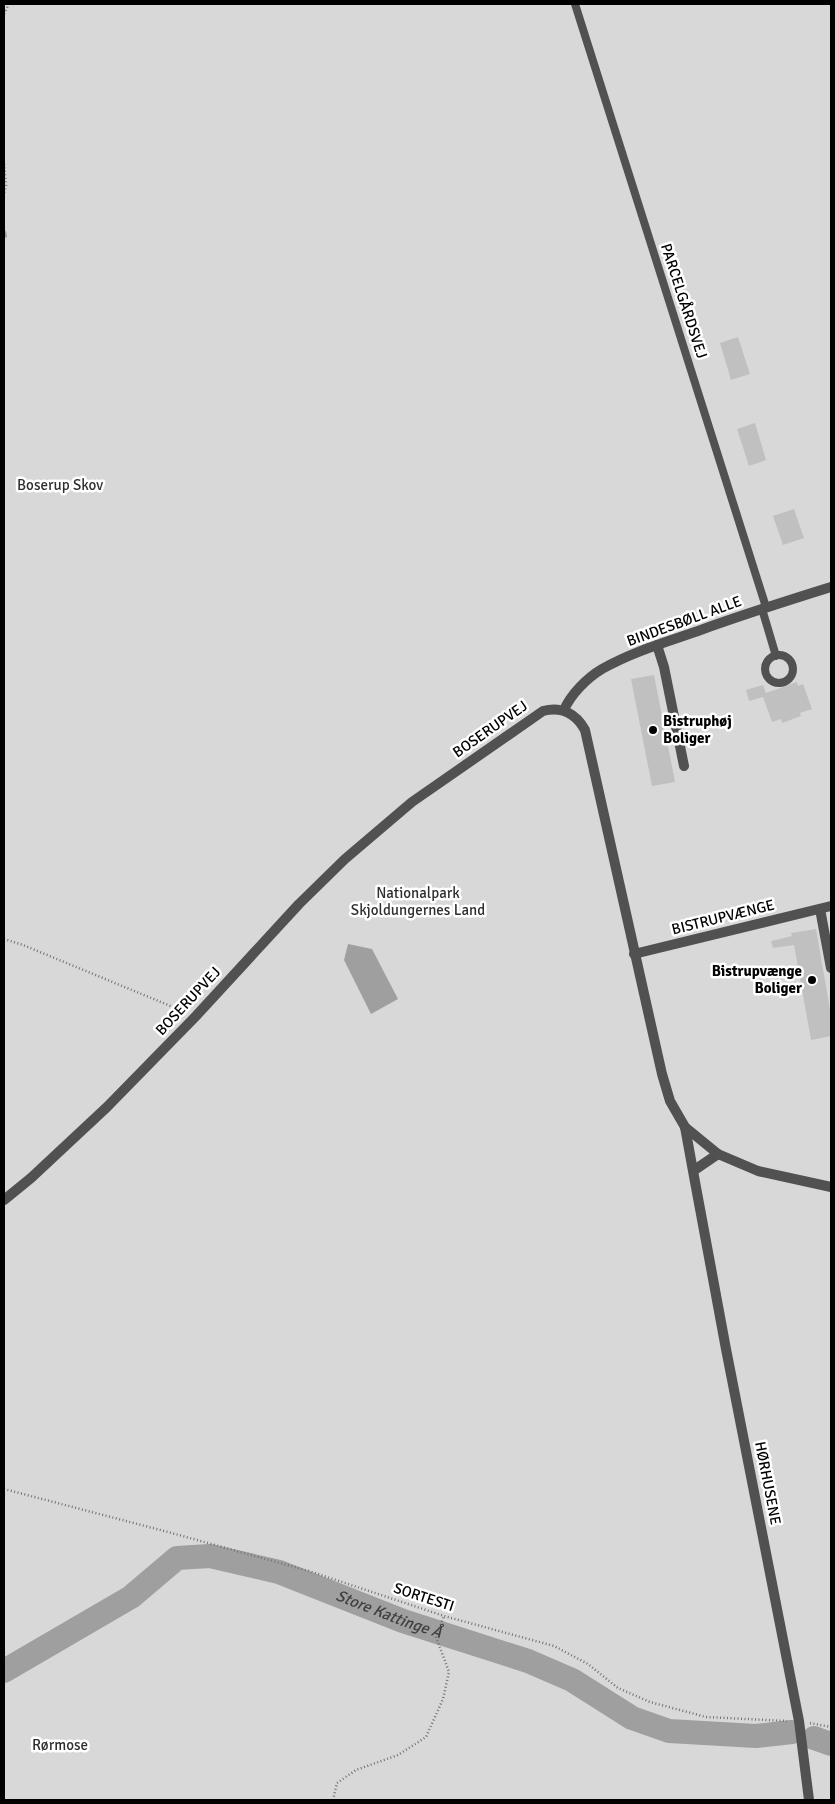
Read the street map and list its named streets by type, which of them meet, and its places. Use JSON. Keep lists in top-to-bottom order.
{
  "streets": {
    "street": [
      "BINDESBØLL ALLE",
      "BOSERUPVEJ",
      "BISTRUPVÆNGE",
      "HØRHUSENE"
    ],
    "lane": ["PARCELGÅRDSVEJ"],
    "path": ["SORTESTI"]
  },
  "crossings": [
    ["PARCELGÅRDSVEJ", "BINDESBØLL ALLE"],
    ["BINDESBØLL ALLE", "BOSERUPVEJ"],
    ["HØRHUSENE", "SORTESTI"]
  ],
  "water": ["Store Kattinge Å"],
  "parks": ["Boserup Skov", "Nationalpark Skjoldungernes Land", "Rørmose"],
  "places": ["Bistruphøj Boliger", "Bistrupvænge Boliger"]
}
